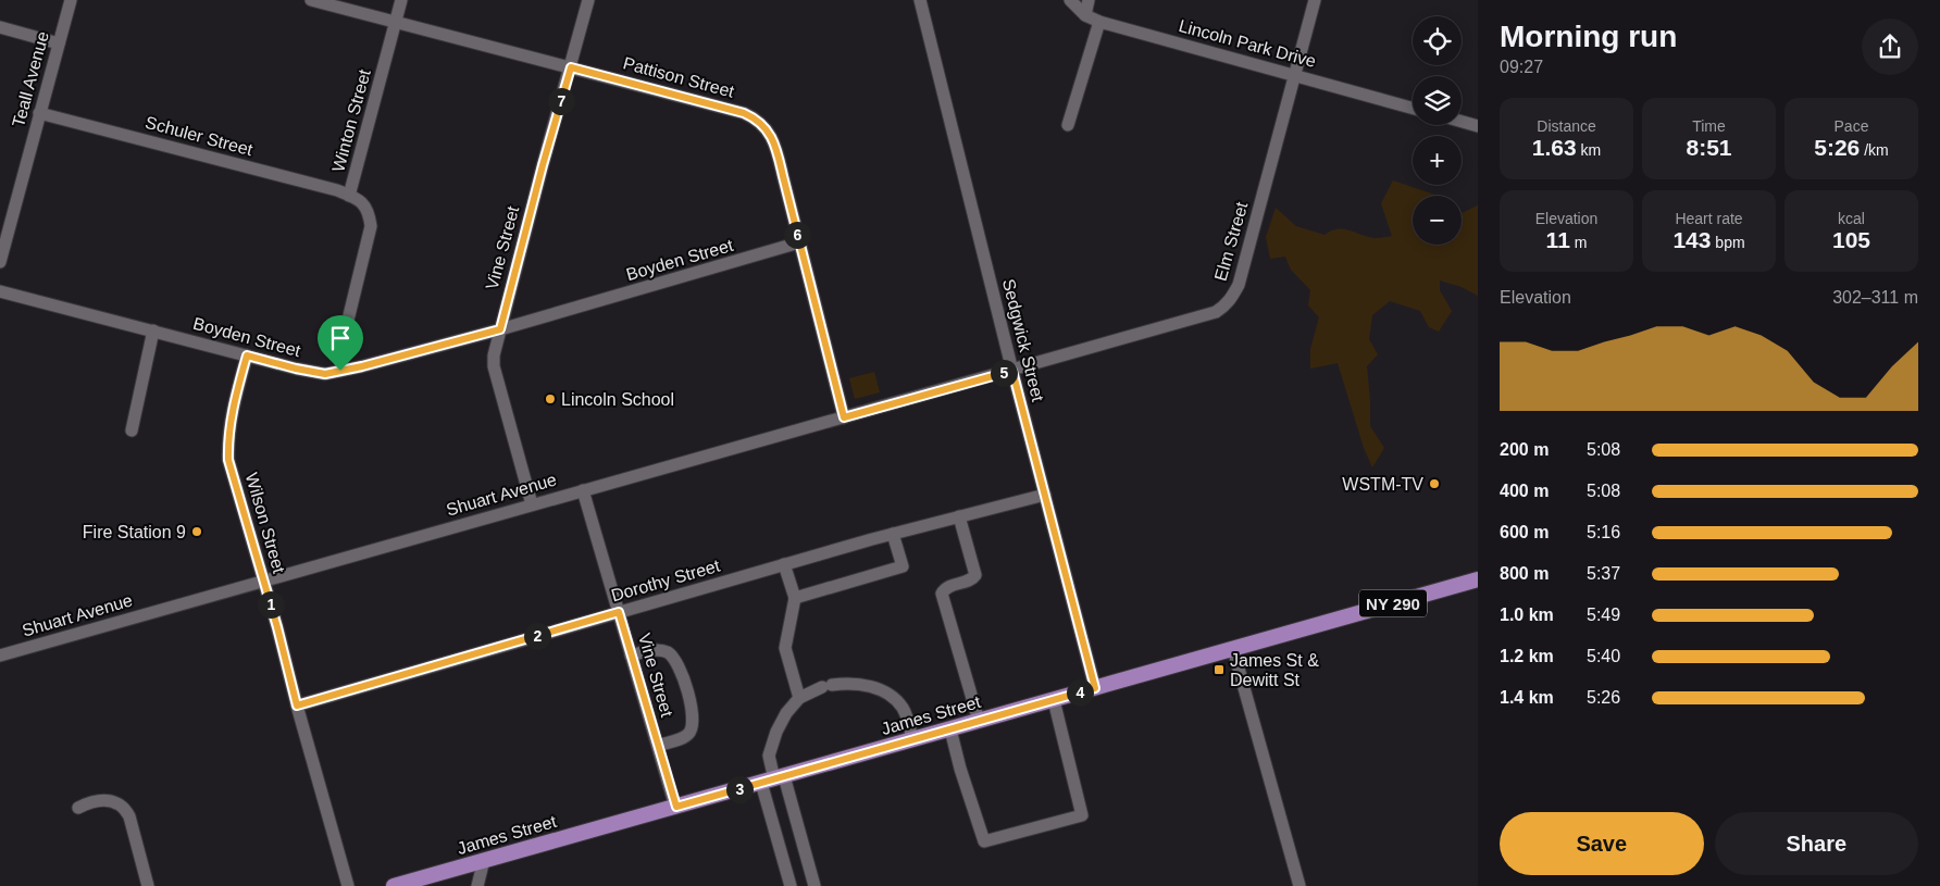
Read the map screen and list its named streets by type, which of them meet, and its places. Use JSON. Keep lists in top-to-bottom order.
{
  "streets": {
    "main road": ["NY 290", "James Street"],
    "street": [
      "Lincoln Park Drive",
      "Pattison Street",
      "Teall Avenue",
      "Winton Street",
      "Schuler Street",
      "Elm Street",
      "Vine Street",
      "Boyden Street",
      "Sedgwick Street",
      "Shuart Avenue",
      "Wilson Street",
      "Dorothy Street"
    ]
  },
  "crossings": [
    ["Lincoln Park Drive", "Elm Street"],
    ["Pattison Street", "Winton Street"],
    ["Pattison Street", "Vine Street"],
    ["Pattison Street", "Boyden Street"],
    ["Pattison Street", "Shuart Avenue"],
    ["Teall Avenue", "Schuler Street"],
    ["Winton Street", "Schuler Street"],
    ["Winton Street", "Boyden Street"],
    ["Elm Street", "Sedgwick Street"],
    ["Elm Street", "Shuart Avenue"],
    ["Vine Street", "Boyden Street"],
    ["Vine Street", "Shuart Avenue"],
    ["Vine Street", "Dorothy Street"],
    ["Vine Street", "James Street"],
    ["Boyden Street", "Wilson Street"],
    ["Sedgwick Street", "Shuart Avenue"],
    ["Sedgwick Street", "Dorothy Street"],
    ["Sedgwick Street", "James Street"],
    ["Shuart Avenue", "Wilson Street"],
    ["Wilson Street", "Dorothy Street"]
  ],
  "places": {
    "other": ["Lincoln School", "WSTM-TV", "Fire Station 9"],
    "transit": ["James St & Dewitt St"]
  },
  "page": {
    "heading": ["Morning run", "09:27"],
    "map_buttons": ["+", "−"],
    "pins": [
      "7",
      "6",
      "5",
      "1",
      "2",
      "4",
      "3"
    ],
    "stats": [
      ["Distance", "1.63 km"],
      ["Time", "8:51"],
      ["Pace", "5:26 /km"],
      ["Elevation", "11 m"],
      ["Heart rate", "143 bpm"],
      ["kcal", "105"]
    ],
    "chart": ["Elevation", "302–311 m"],
    "list": [
      {
        "name": "200 m",
        "note": "5:08"
      },
      {
        "name": "400 m",
        "note": "5:08"
      },
      {
        "name": "600 m",
        "note": "5:16"
      },
      {
        "name": "800 m",
        "note": "5:37"
      },
      {
        "name": "1.0 km",
        "note": "5:49"
      },
      {
        "name": "1.2 km",
        "note": "5:40"
      },
      {
        "name": "1.4 km",
        "note": "5:26"
      }
    ],
    "buttons": ["Save", "Share"]
  }
}
